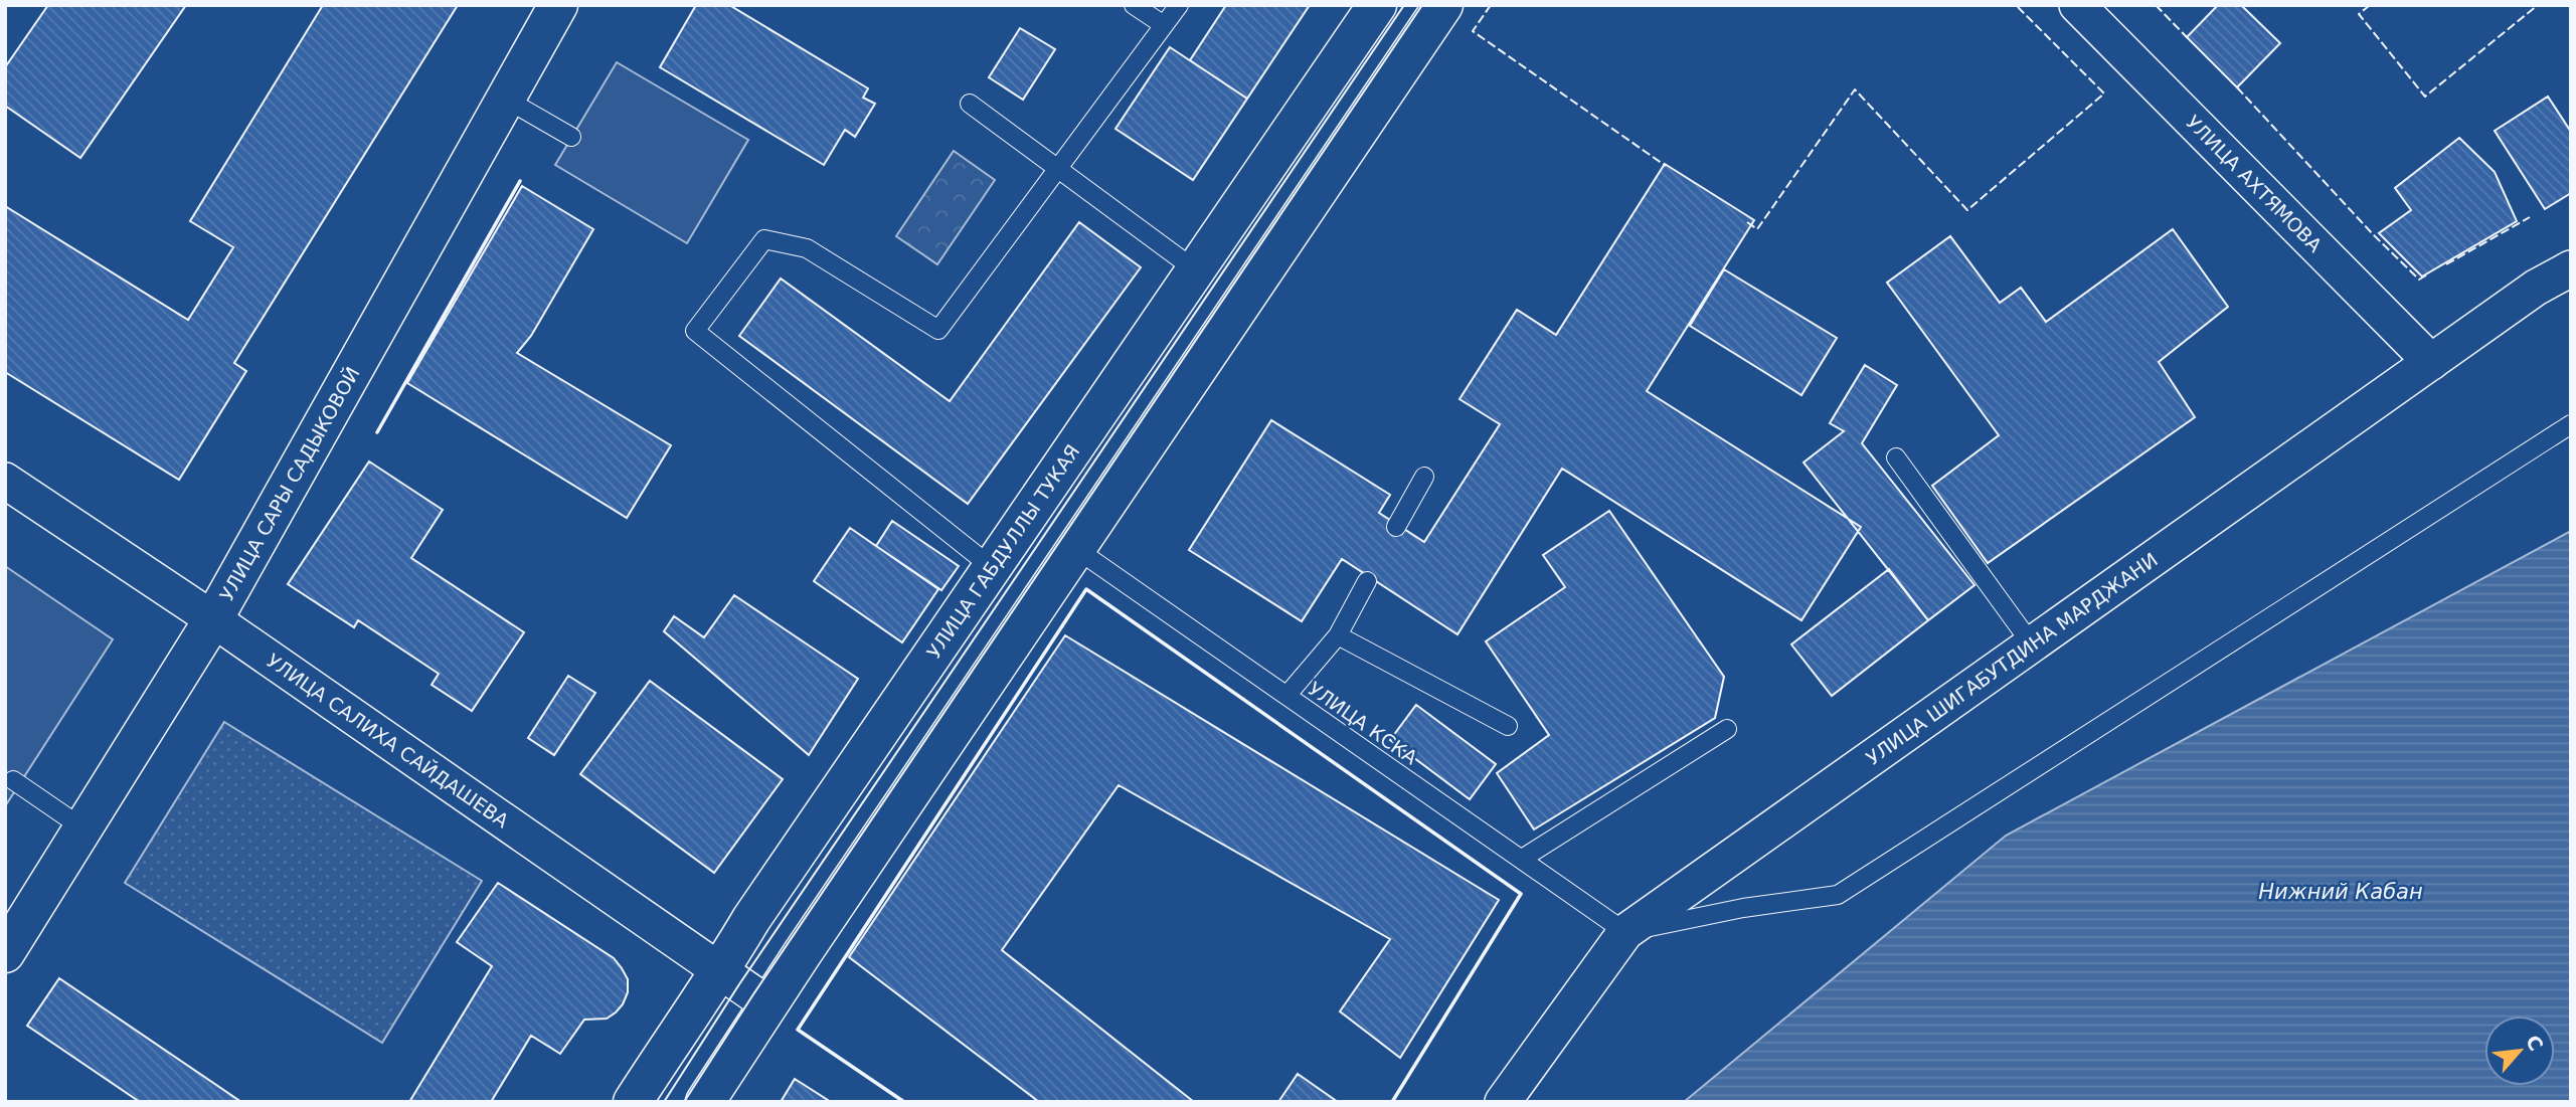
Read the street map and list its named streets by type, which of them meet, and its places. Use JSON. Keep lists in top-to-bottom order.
{
  "streets": {
    "main road": ["УЛИЦА САРЫ САДЫКОВОЙ", "УЛИЦА ГАБДУЛЛЫ ТУКАЯ"],
    "street": ["УЛИЦА АХТЯМОВА", "УЛИЦА ШИГАБУТДИНА МАРДЖАНИ", "УЛИЦА САЛИХА САЙДАШЕВА"],
    "lane": ["УЛИЦА КСКА"]
  },
  "crossings": [
    ["УЛИЦА АХТЯМОВА", "УЛИЦА ШИГАБУТДИНА МАРДЖАНИ"],
    ["УЛИЦА САРЫ САДЫКОВОЙ", "УЛИЦА САЛИХА САЙДАШЕВА"],
    ["УЛИЦА ГАБДУЛЛЫ ТУКАЯ", "УЛИЦА САЛИХА САЙДАШЕВА"],
    ["УЛИЦА ШИГАБУТДИНА МАРДЖАНИ", "УЛИЦА КСКА"]
  ],
  "water": ["Нижний Кабан"],
  "north": "top right"
}
